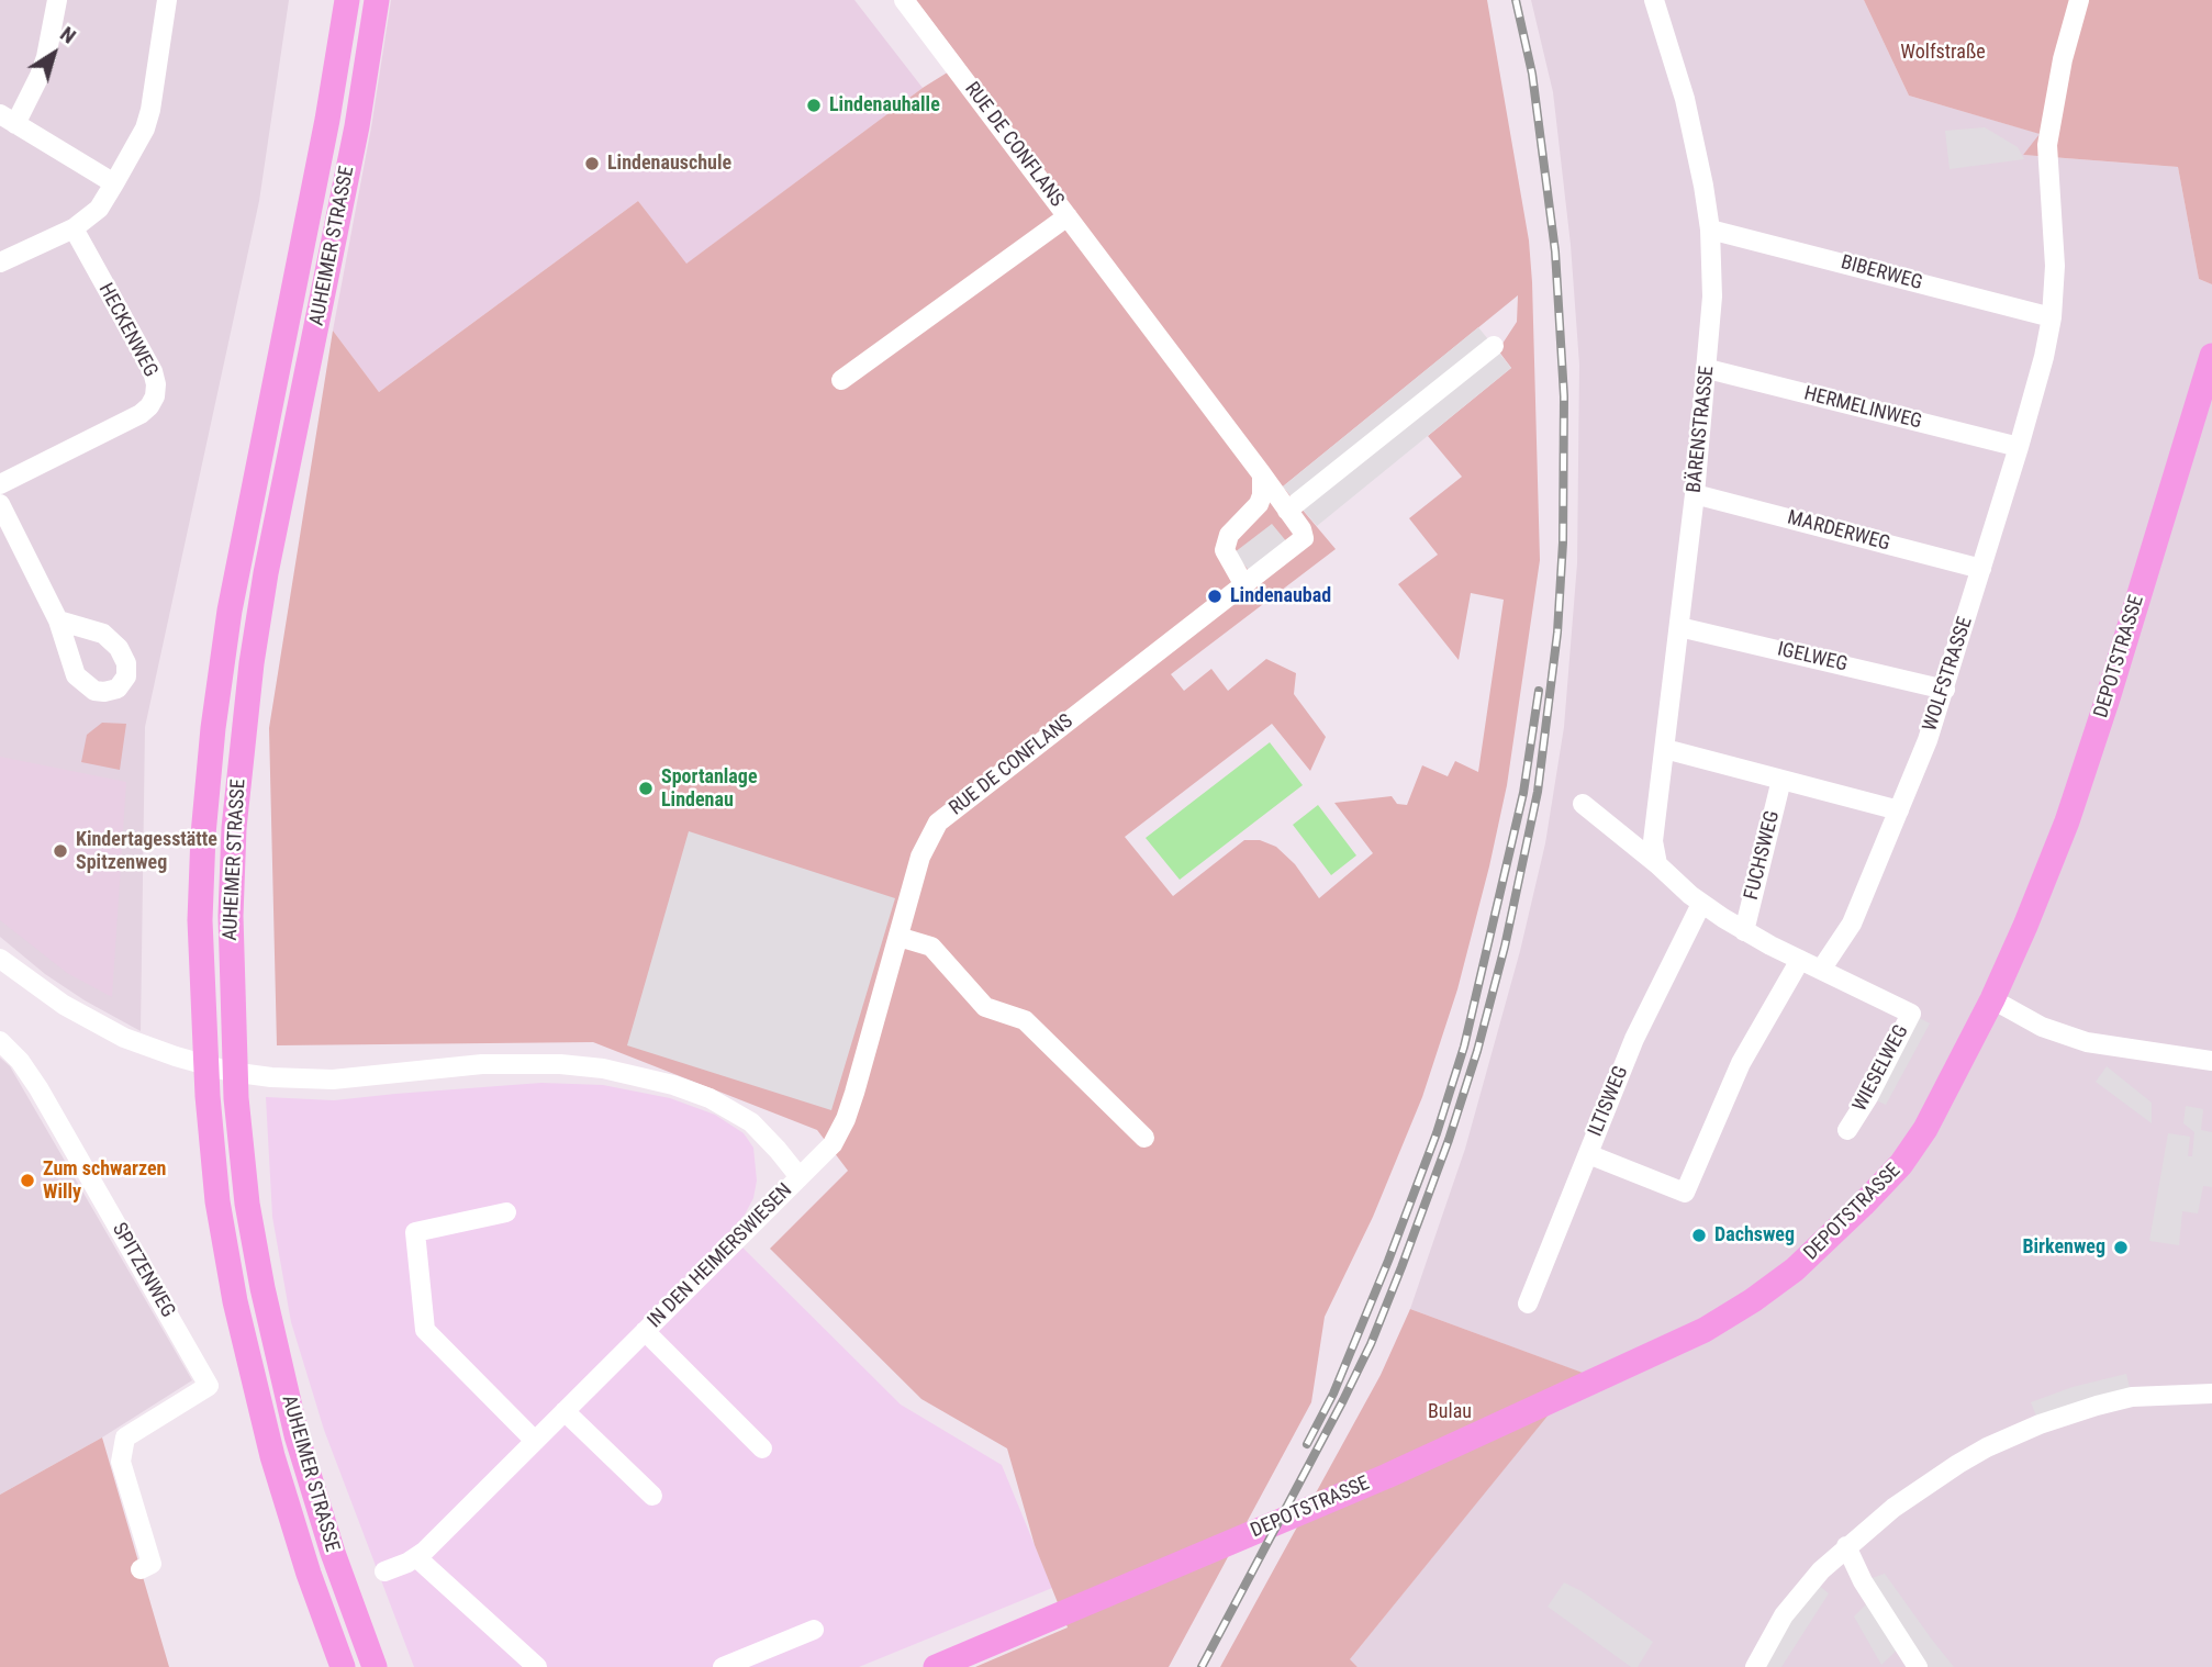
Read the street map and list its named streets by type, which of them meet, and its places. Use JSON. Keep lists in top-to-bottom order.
{
  "streets": {
    "main road": ["AUHEIMER STRASSE", "DEPOTSTRASSE"],
    "street": [
      "RUE DE CONFLANS",
      "BIBERWEG",
      "HECKENWEG",
      "HERMELINWEG",
      "BÄRENSTRASSE",
      "MARDERWEG",
      "IGELWEG",
      "WOLFSTRASSE",
      "FUCHSWEG",
      "WIESELWEG",
      "ILTISWEG",
      "IN DEN HEIMERSWIESEN",
      "SPITZENWEG"
    ]
  },
  "crossings": [
    ["RUE DE CONFLANS", "IN DEN HEIMERSWIESEN"],
    ["BIBERWEG", "BÄRENSTRASSE"],
    ["BIBERWEG", "WOLFSTRASSE"],
    ["HERMELINWEG", "BÄRENSTRASSE"],
    ["HERMELINWEG", "WOLFSTRASSE"],
    ["BÄRENSTRASSE", "MARDERWEG"],
    ["BÄRENSTRASSE", "IGELWEG"],
    ["MARDERWEG", "WOLFSTRASSE"],
    ["IGELWEG", "WOLFSTRASSE"],
    ["WOLFSTRASSE", "WIESELWEG"]
  ],
  "parks": ["Wolfstraße", "Bulau"],
  "places": [
    "Lindenauhalle",
    "Lindenauschule",
    "Lindenaubad",
    "Sportanlage Lindenau",
    "Kindertagesstätte Spitzenweg",
    "Zum schwarzen Willy",
    "Dachsweg",
    "Birkenweg"
  ],
  "north": "top right"
}
